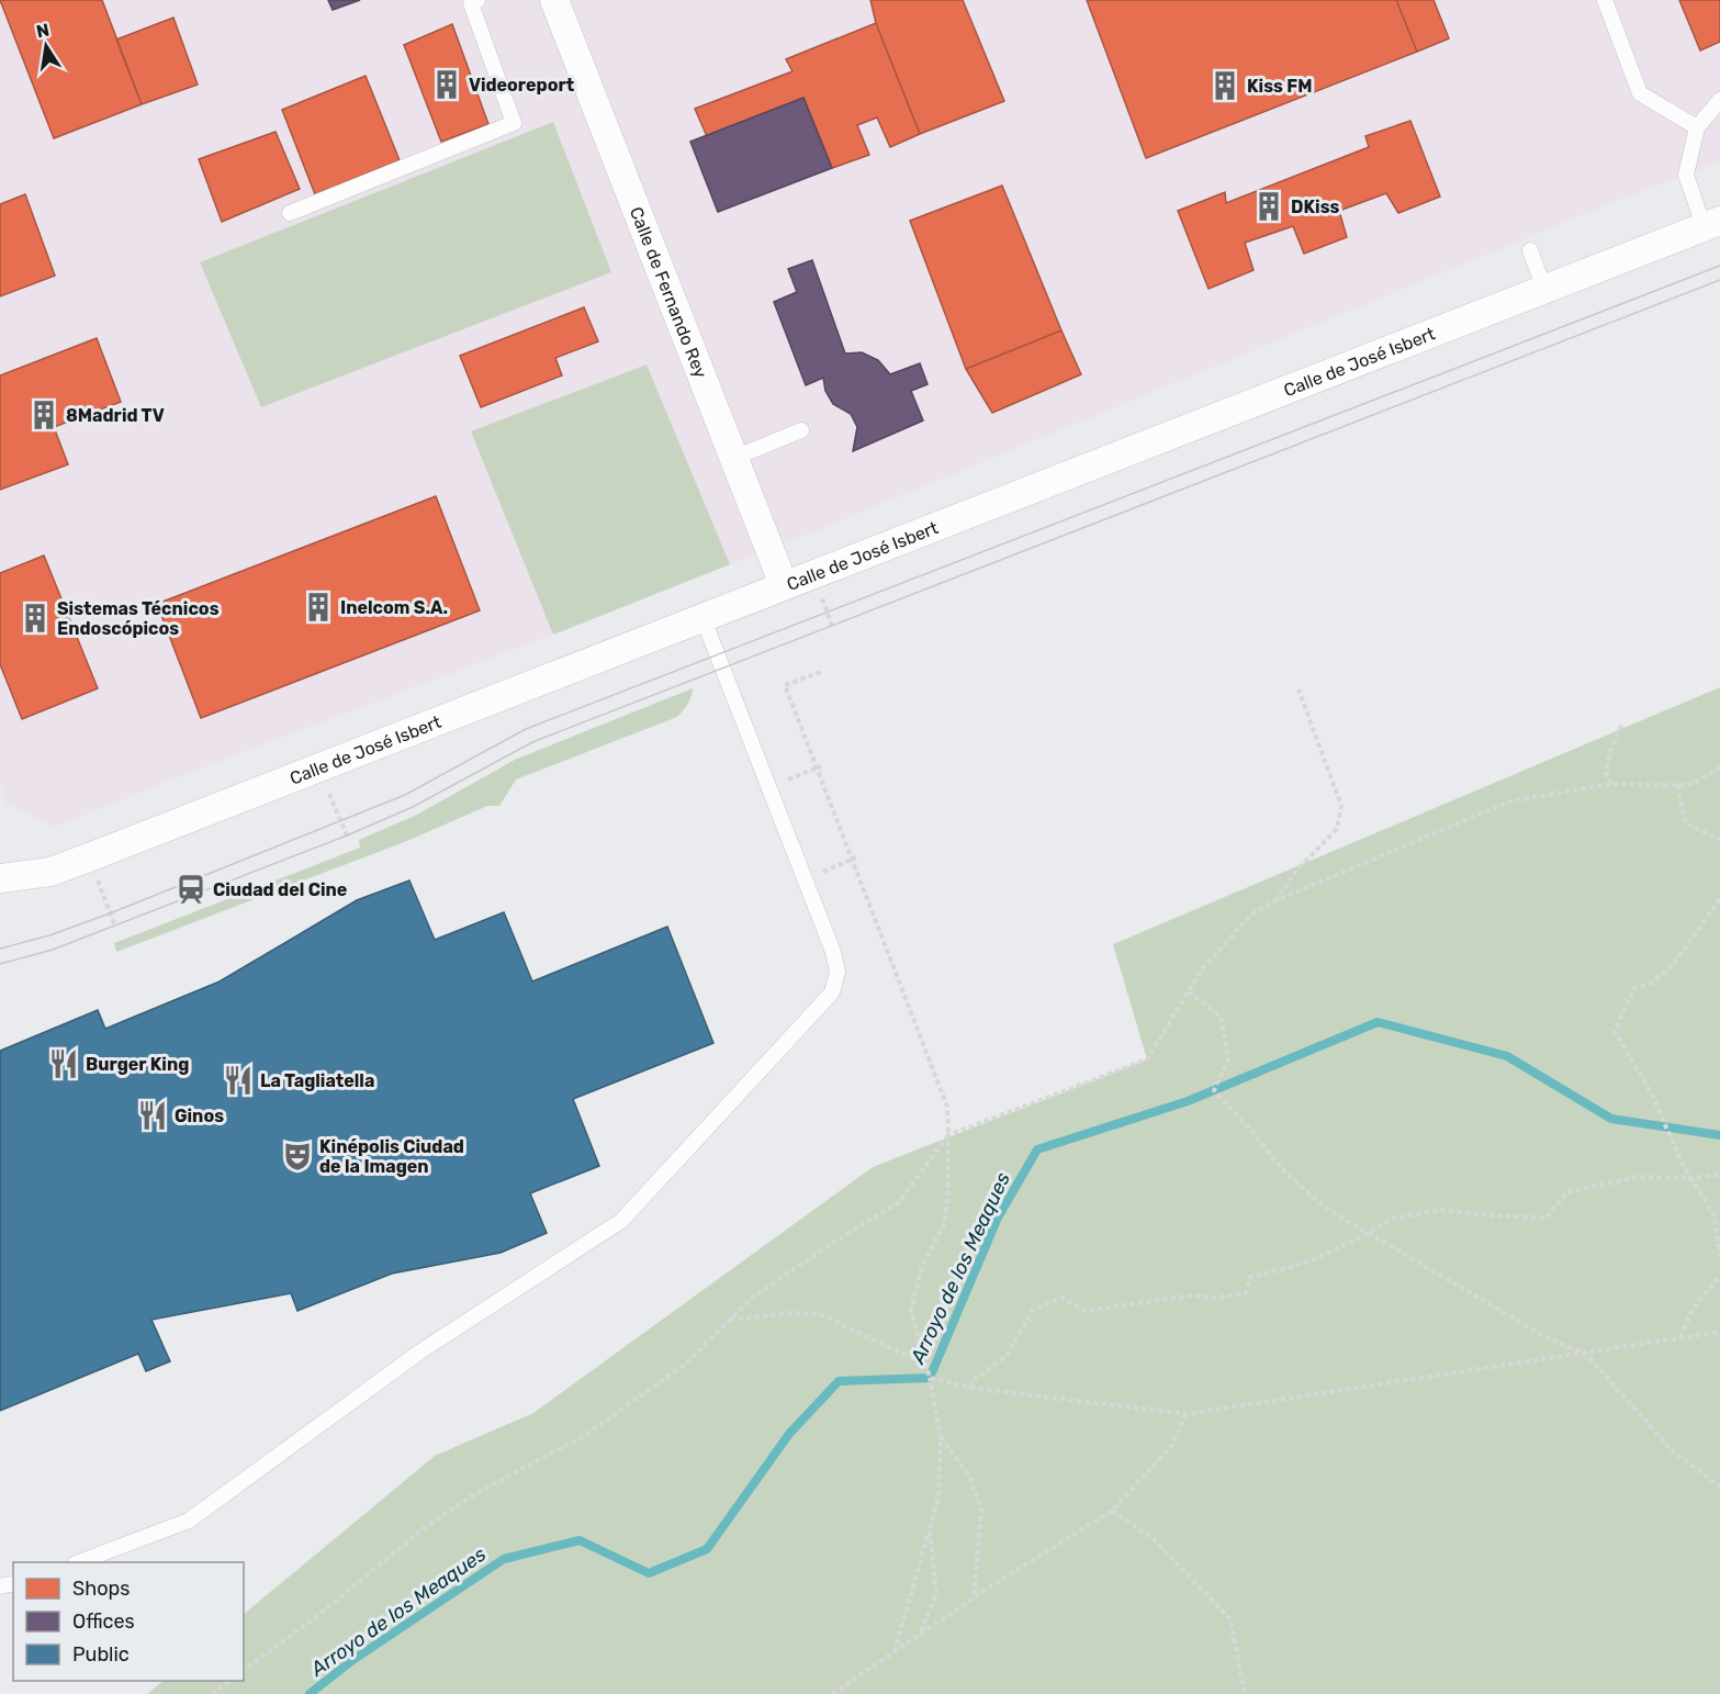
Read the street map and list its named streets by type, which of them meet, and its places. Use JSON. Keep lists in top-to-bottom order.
{
  "streets": {
    "street": ["Calle de Fernando Rey", "Calle de José Isbert"]
  },
  "crossings": [
    ["Calle de Fernando Rey", "Calle de José Isbert"]
  ],
  "water": ["Arroyo de los Meaques"],
  "places": {
    "building": [
      "Videoreport",
      "Kiss FM",
      "DKiss",
      "8Madrid TV",
      "Inelcom S.A.",
      "Sistemas Técnicos Endoscópicos"
    ],
    "station": ["Ciudad del Cine"],
    "restaurant": ["Burger King", "La Tagliatella", "Ginos"],
    "theatre": ["Kinépolis Ciudad de la Imagen"]
  },
  "legend": ["Shops", "Offices", "Public"],
  "north": "top"
}
